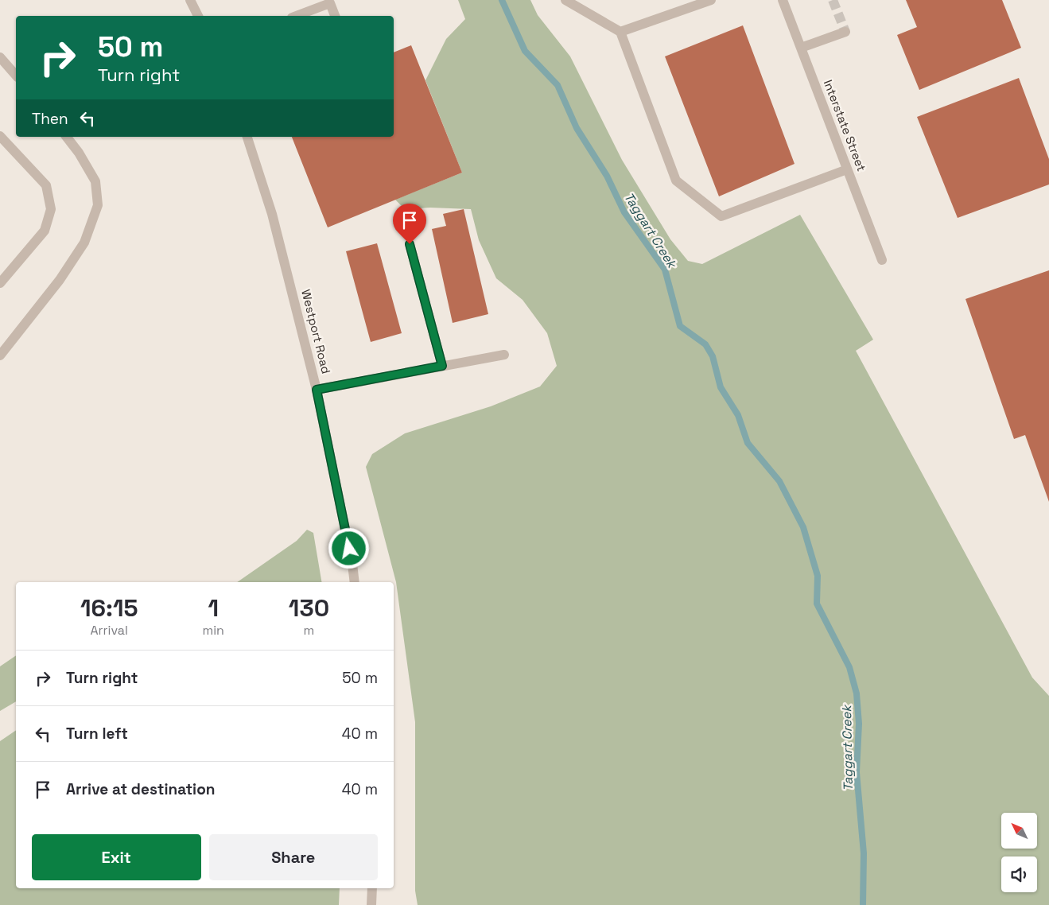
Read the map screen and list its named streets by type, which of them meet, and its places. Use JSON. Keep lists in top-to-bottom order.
{
  "streets": {
    "street": ["Interstate Street", "Westport Road"]
  },
  "water": ["Taggart Creek"],
  "north": "top left",
  "page": {
    "turn": ["50 m", "Turn right"],
    "then": "Then",
    "eta": [
      "16:15",
      "Arrival",
      "1",
      "min",
      "130",
      "m"
    ],
    "list": [
      {
        "name": "Turn right",
        "value": "50 m"
      },
      {
        "name": "Turn left",
        "value": "40 m"
      },
      {
        "name": "Arrive at destination",
        "value": "40 m"
      }
    ],
    "buttons": ["Exit", "Share"]
  }
}
